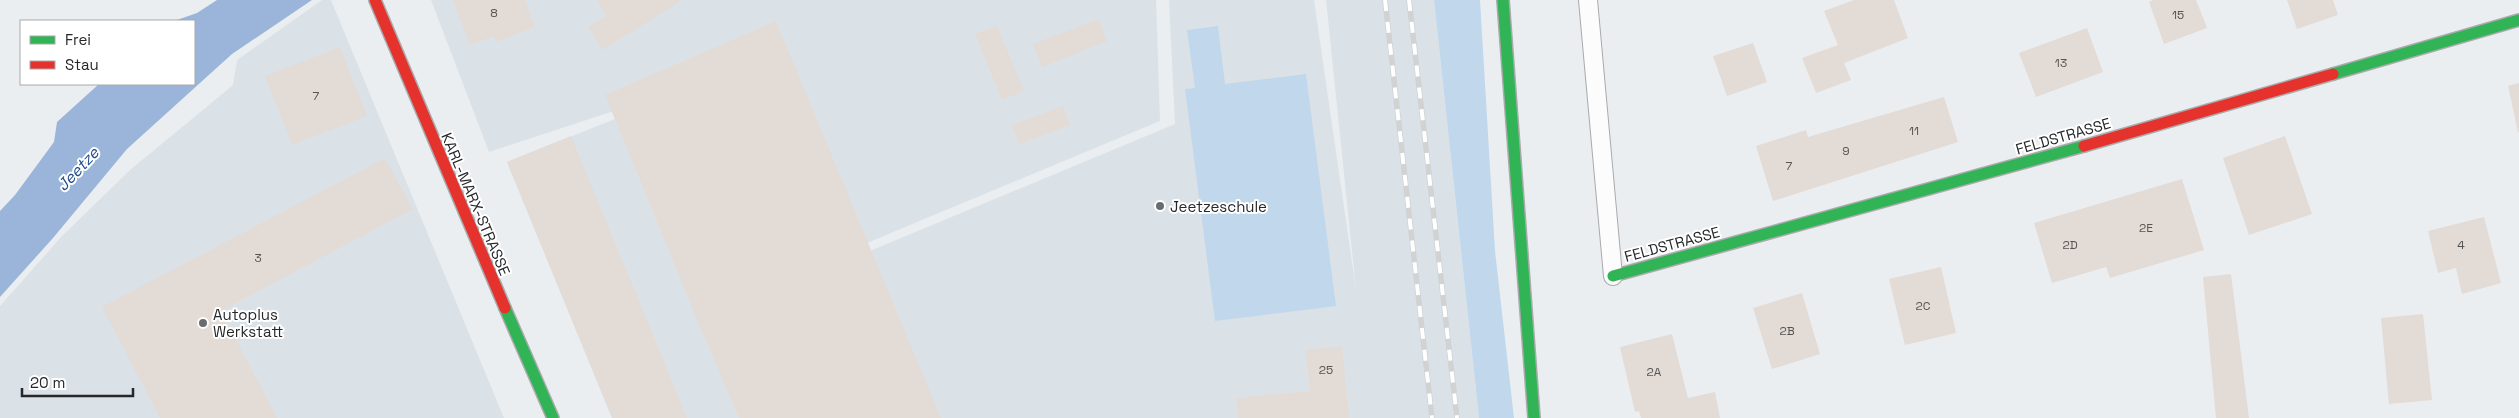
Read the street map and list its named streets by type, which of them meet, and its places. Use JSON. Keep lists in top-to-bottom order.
{
  "streets": {
    "street": ["FELDSTRASSE", "KARL-MARX-STRASSE"]
  },
  "water": ["Jeetze"],
  "places": ["Jeetzeschule", "Autoplus Werkstatt"],
  "house_numbers": [
    "8",
    "15",
    "13",
    "7",
    "11",
    "9",
    "7",
    "2E",
    "2D",
    "4",
    "3",
    "2C",
    "2B",
    "25",
    "2A"
  ],
  "legend": ["Frei", "Stau"],
  "scale_bar": "20 m"
}
